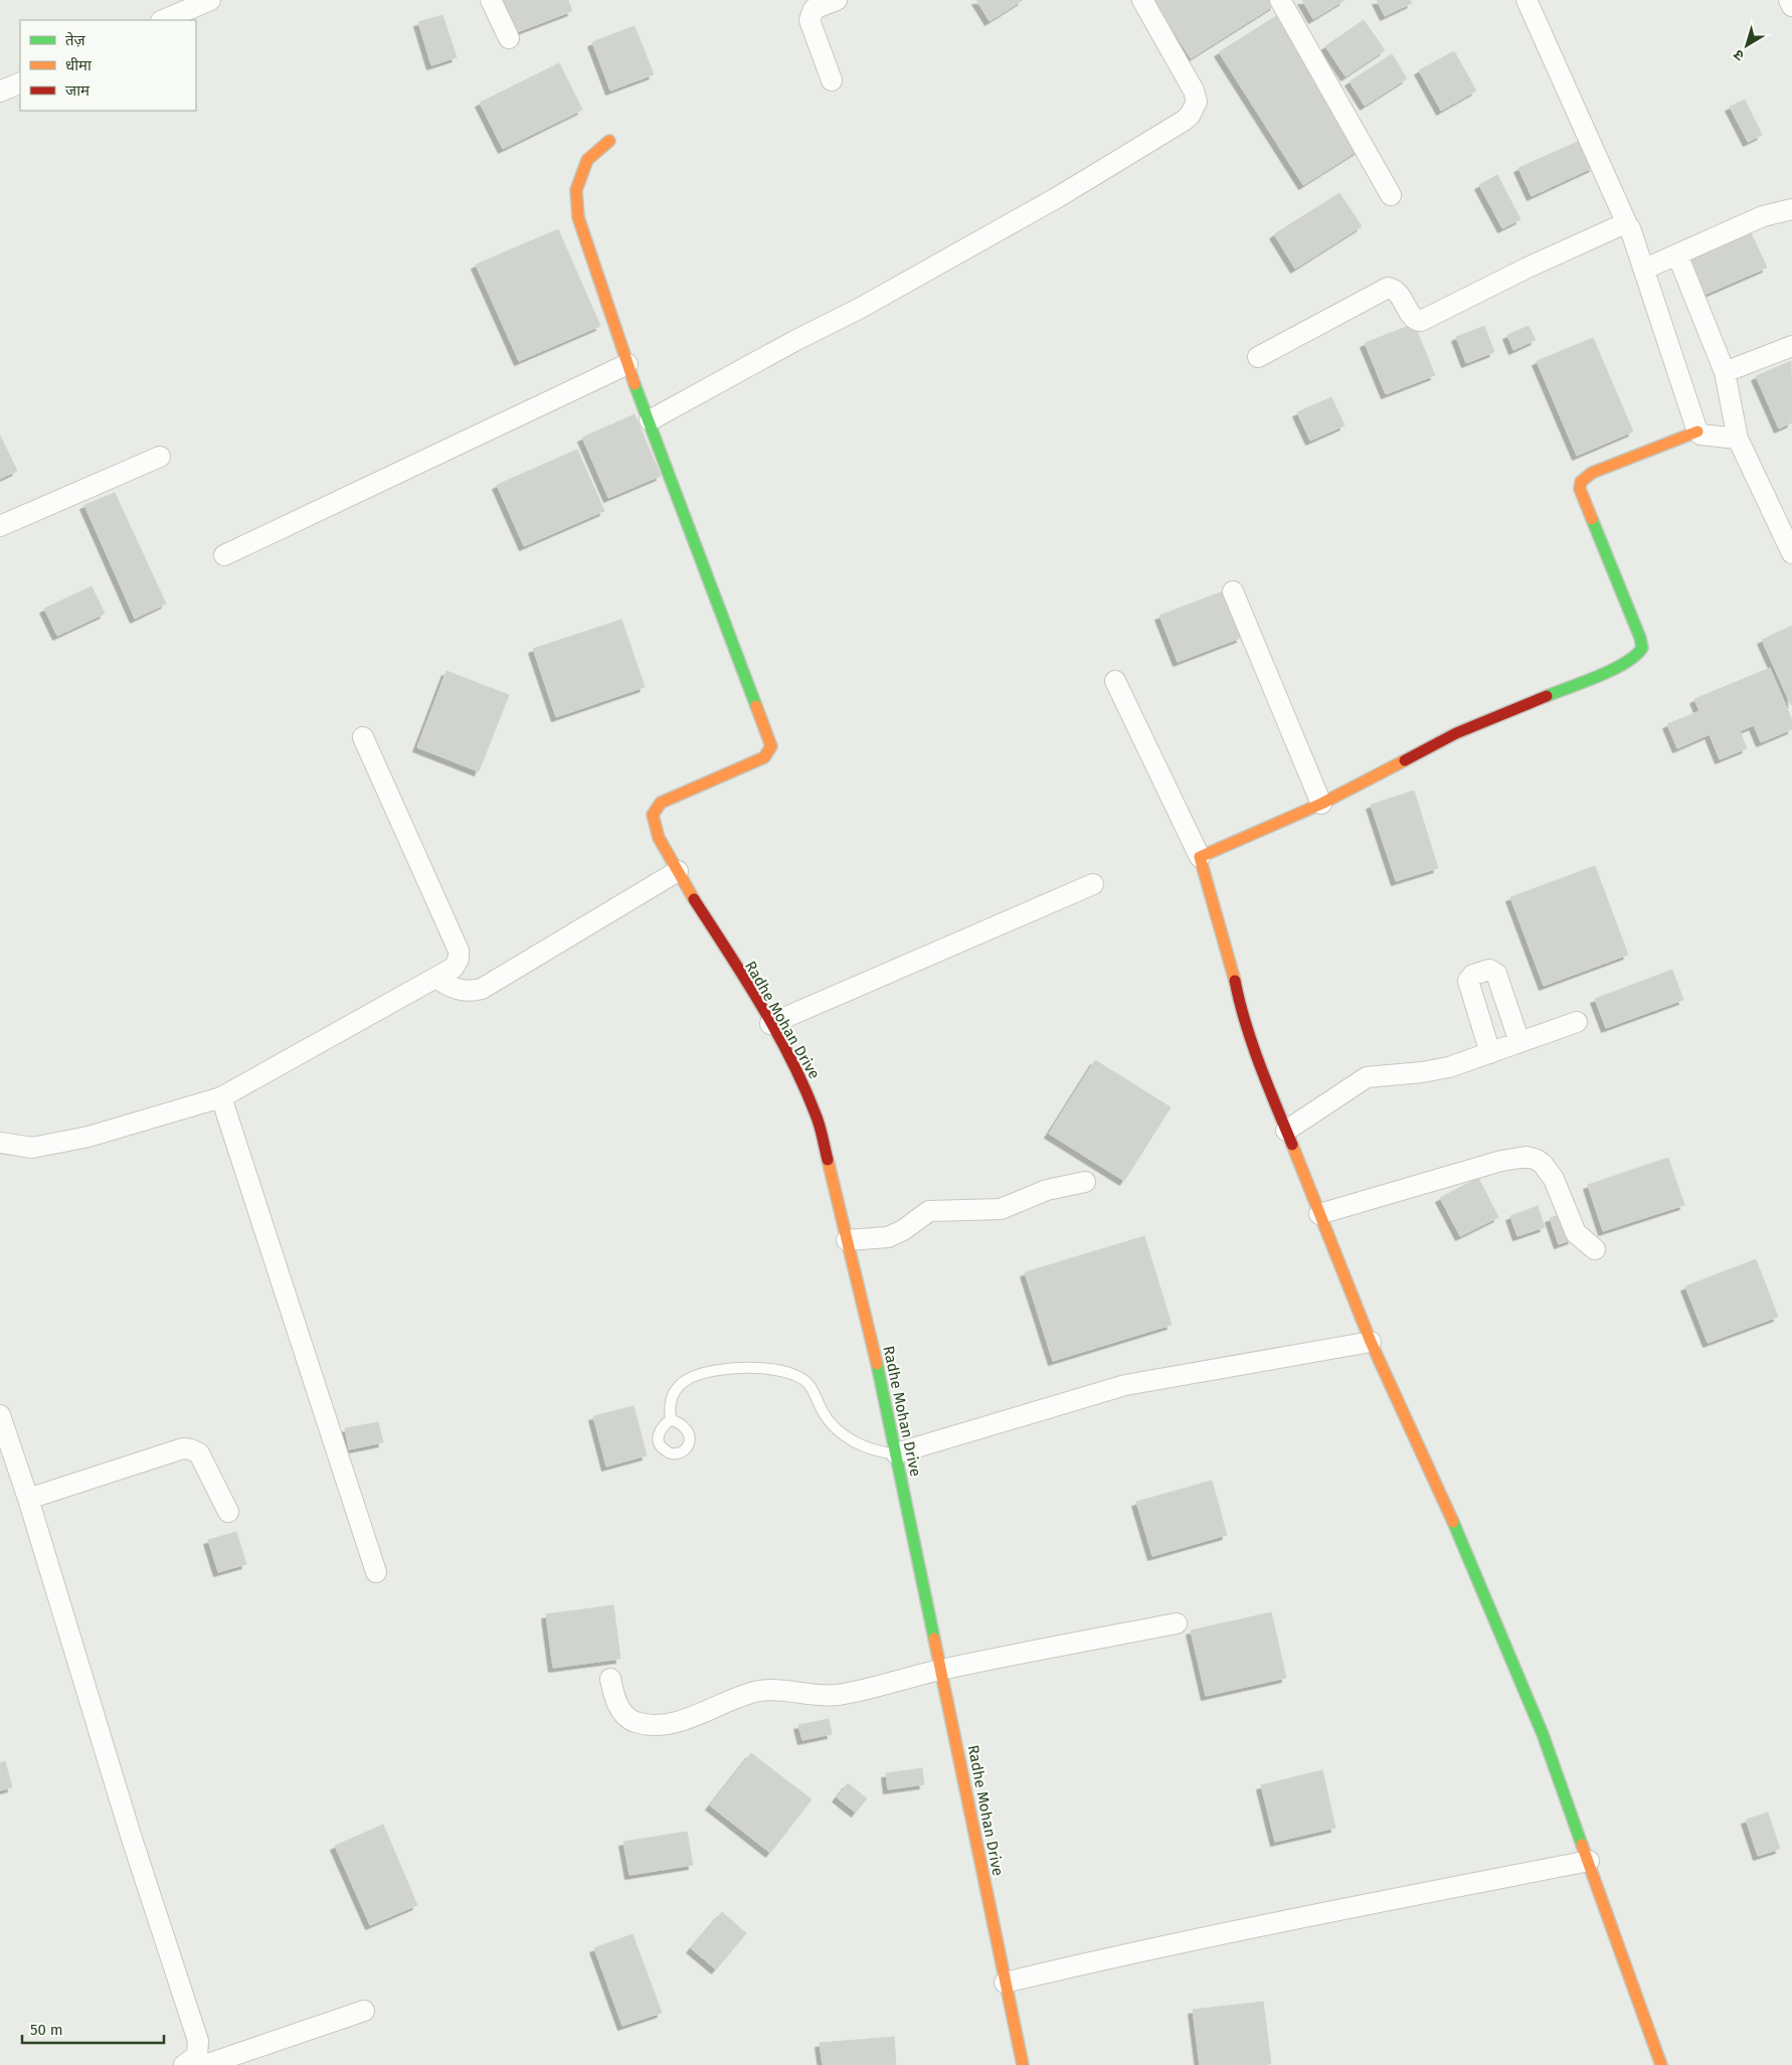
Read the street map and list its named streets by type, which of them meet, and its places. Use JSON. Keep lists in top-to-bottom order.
{
  "streets": {
    "street": ["Radhe Mohan Drive"]
  },
  "legend": ["तेज़", "धीमा", "जाम"],
  "scale_bar": "50 m",
  "north": "bottom left"
}
